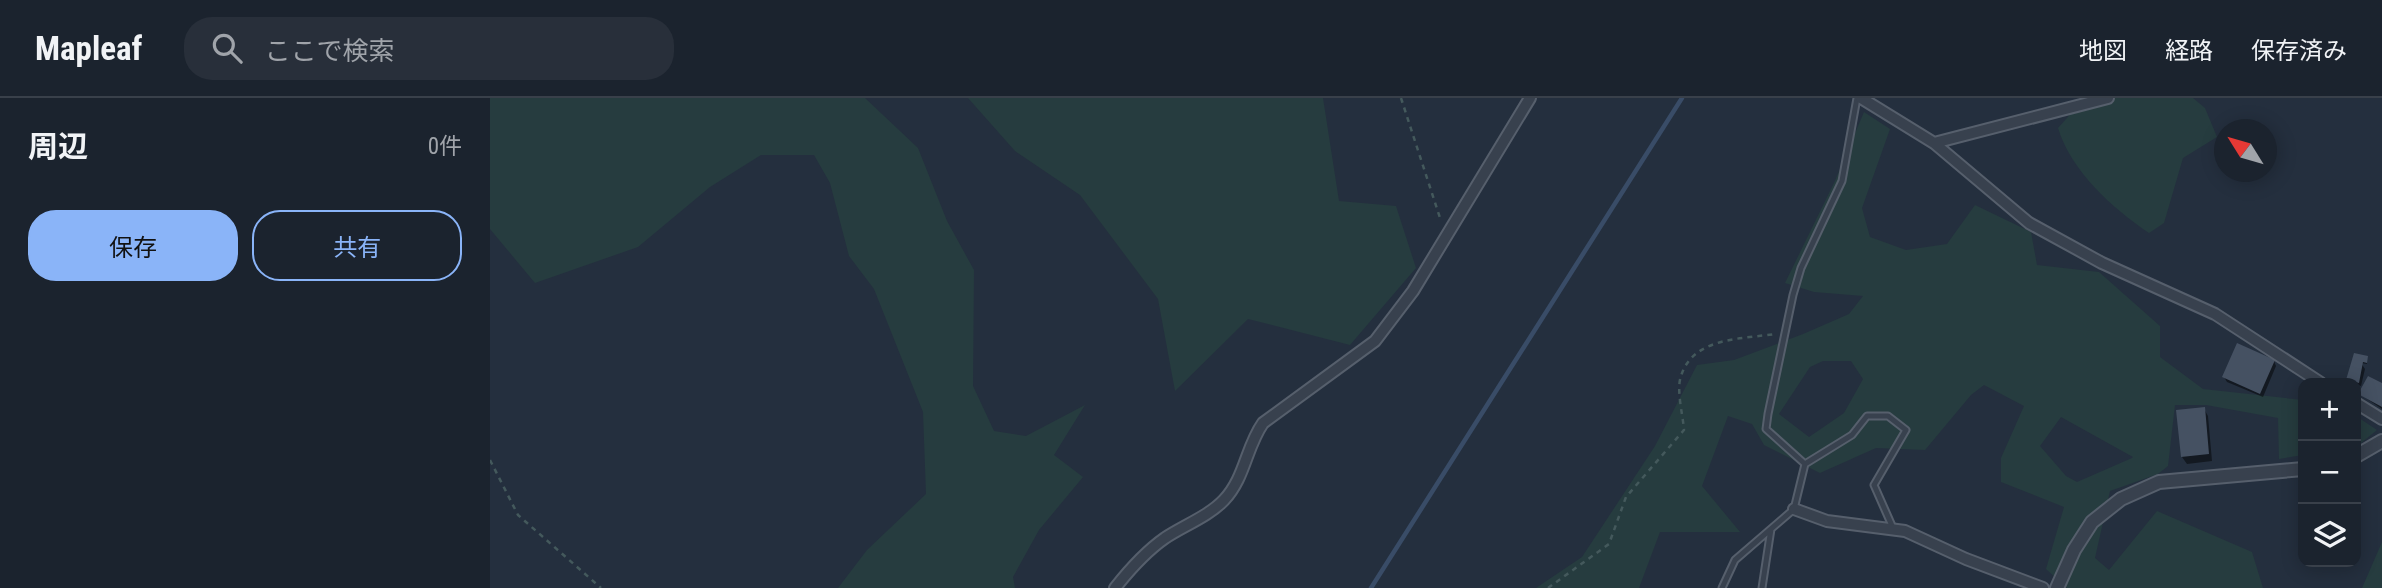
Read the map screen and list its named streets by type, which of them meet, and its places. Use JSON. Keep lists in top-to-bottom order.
{
  "north": "top left",
  "page": {
    "header": "Mapleaf",
    "search": "ここで検索",
    "nav": ["地図", "経路", "保存済み"],
    "heading": ["周辺", "0件"],
    "buttons": ["保存", "共有"],
    "map_buttons": ["+", "−"]
  }
}
